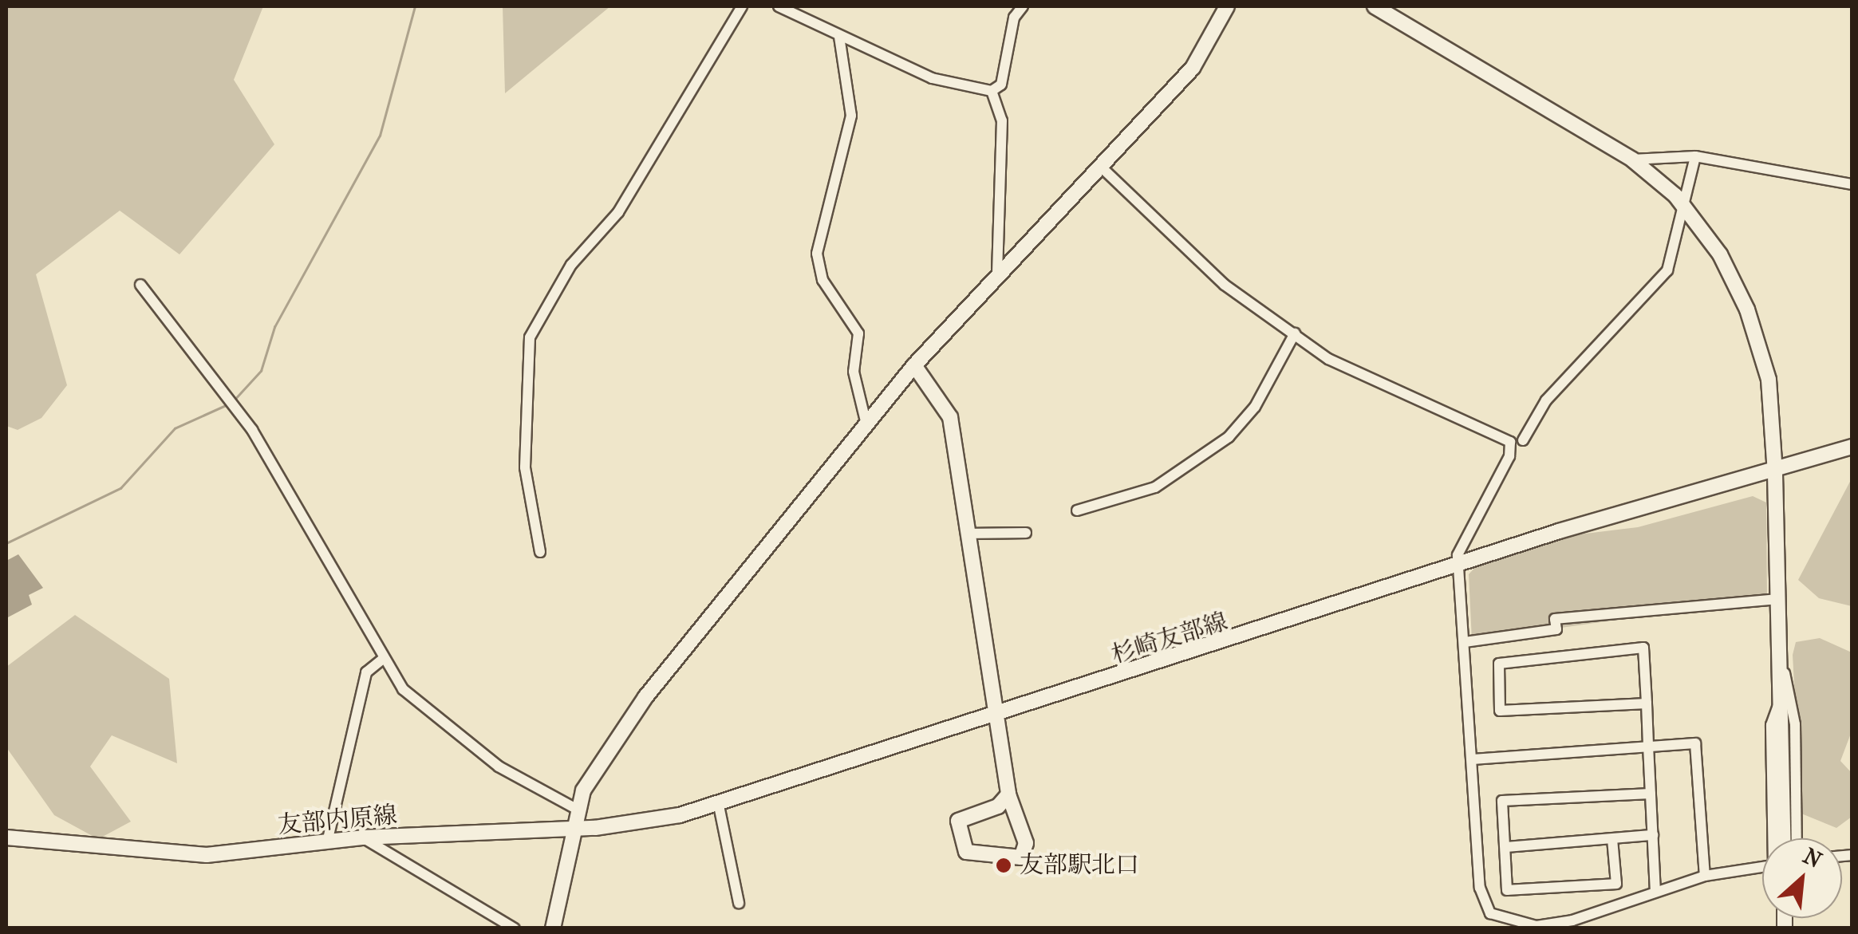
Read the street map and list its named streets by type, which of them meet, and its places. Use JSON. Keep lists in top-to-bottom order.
{
  "streets": {
    "main road": ["杉崎友部線", "友部内原線"]
  },
  "crossings": [
    ["杉崎友部線", "友部内原線"]
  ],
  "places": ["友部駅北口"],
  "north": "top right"
}
